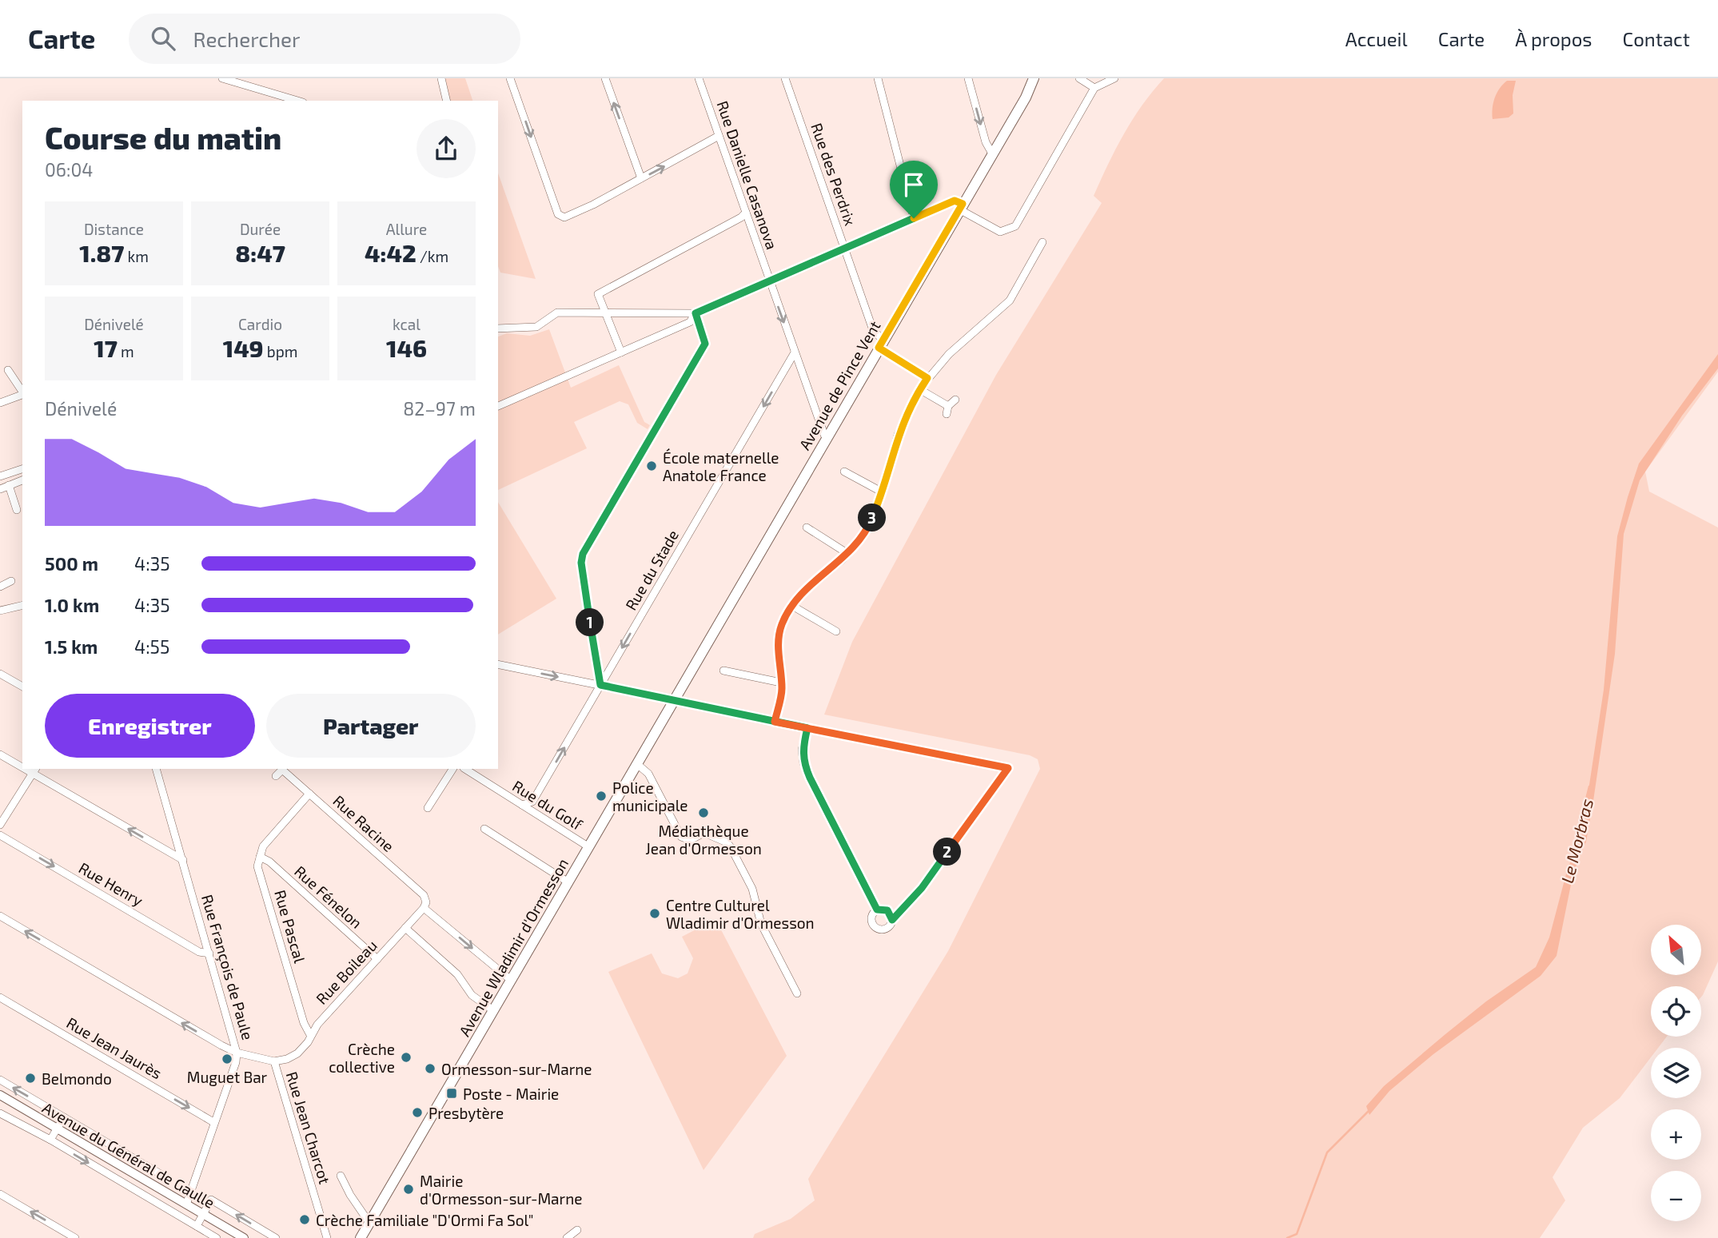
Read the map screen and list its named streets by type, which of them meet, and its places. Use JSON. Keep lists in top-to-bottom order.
{
  "streets": {
    "main road": ["Avenue de Pince Vent", "Avenue Wladimir d'Ormesson"],
    "street": [
      "Rue des Perdrix",
      "Rue Danielle Casanova",
      "Rue du Stade",
      "Rue du Golf",
      "Rue Racine",
      "Rue Henry",
      "Rue Fénelon",
      "Rue Pascal",
      "Rue François de Paule",
      "Rue Boileau",
      "Rue Jean Jaurès",
      "Rue Jean Charcot",
      "Avenue du Général de Gaulle"
    ]
  },
  "crossings": [
    ["Rue des Perdrix", "Avenue de Pince Vent"],
    ["Rue Danielle Casanova", "Avenue de Pince Vent"],
    ["Rue Danielle Casanova", "Rue du Stade"],
    ["Avenue de Pince Vent", "Avenue Wladimir d'Ormesson"],
    ["Rue du Golf", "Avenue Wladimir d'Ormesson"],
    ["Rue Racine", "Avenue Wladimir d'Ormesson"],
    ["Rue Henry", "Rue François de Paule"],
    ["Rue Fénelon", "Rue Pascal"],
    ["Rue Fénelon", "Rue Boileau"],
    ["Rue Pascal", "Rue Boileau"],
    ["Rue François de Paule", "Rue Jean Jaurès"],
    ["Rue François de Paule", "Rue Jean Charcot"],
    ["Rue François de Paule", "Avenue du Général de Gaulle"]
  ],
  "one_way": ["Rue Henry", "Rue Jean Jaurès", "Rue Jean Charcot"],
  "water": ["Le Morbras"],
  "places": {
    "other": [
      "École maternelle Anatole France",
      "Police municipale",
      "Médiathèque Jean d'Ormesson",
      "Centre Culturel Wladimir d'Ormesson",
      "Crèche collective",
      "Muguet Bar",
      "Ormesson-sur-Marne",
      "Belmondo",
      "Presbytère",
      "Mairie d'Ormesson-sur-Marne",
      "Crèche Familiale \"D'Ormi Fa Sol\""
    ],
    "transit": ["Poste - Mairie"]
  },
  "north": "top left",
  "page": {
    "header": "Carte",
    "search": "Rechercher",
    "nav": [
      "Accueil",
      "Carte",
      "À propos",
      "Contact"
    ],
    "heading": ["Course du matin", "06:04"],
    "stats": [
      ["Distance", "1.87 km"],
      ["Durée", "8:47"],
      ["Allure", "4:42 /km"],
      ["Dénivelé", "17 m"],
      ["Cardio", "149 bpm"],
      ["kcal", "146"]
    ],
    "chart": ["Dénivelé", "82–97 m"],
    "pins": ["3", "1", "2"],
    "list": [
      {
        "name": "500 m",
        "note": "4:35"
      },
      {
        "name": "1.0 km",
        "note": "4:35"
      },
      {
        "name": "1.5 km",
        "note": "4:55"
      }
    ],
    "buttons": ["Enregistrer", "Partager"],
    "map_buttons": ["+", "−"]
  }
}
